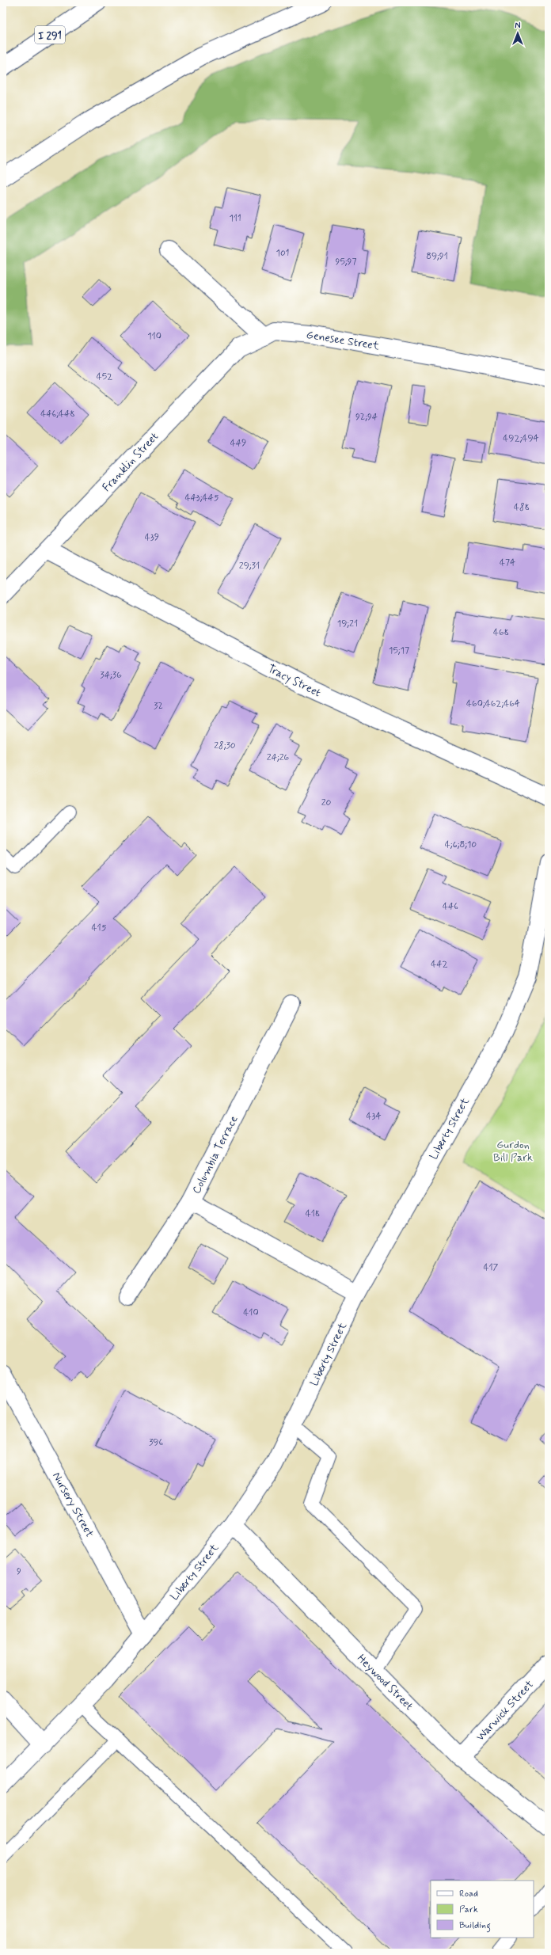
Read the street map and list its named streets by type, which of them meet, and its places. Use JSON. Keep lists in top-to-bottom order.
{
  "streets": {
    "main road": [
      "I 291",
      "Genesee Street",
      "Franklin Street",
      "Tracy Street",
      "Liberty Street",
      "Columbia Terrace",
      "Nursery Street",
      "Heywood Street",
      "Warwick Street"
    ]
  },
  "crossings": [
    ["Genesee Street", "Franklin Street"],
    ["Franklin Street", "Tracy Street"],
    ["Liberty Street", "Columbia Terrace"],
    ["Liberty Street", "Nursery Street"],
    ["Liberty Street", "Heywood Street"],
    ["Heywood Street", "Warwick Street"]
  ],
  "parks": ["Gurdon Bill Park"],
  "house_numbers": [
    "111",
    "101",
    "89;91",
    "95;97",
    "110",
    "452",
    "446;448",
    "92;94",
    "492;494",
    "449",
    "443;445",
    "488",
    "439",
    "474",
    "29;31",
    "19;21",
    "468",
    "15;17",
    "34;36",
    "460;462;464",
    "32",
    "28;30",
    "24;26",
    "20",
    "4;6;8;10",
    "446",
    "415",
    "442",
    "434",
    "418",
    "417",
    "410",
    "396",
    "9"
  ],
  "legend": ["Road", "Park", "Building"],
  "north": "top"
}
